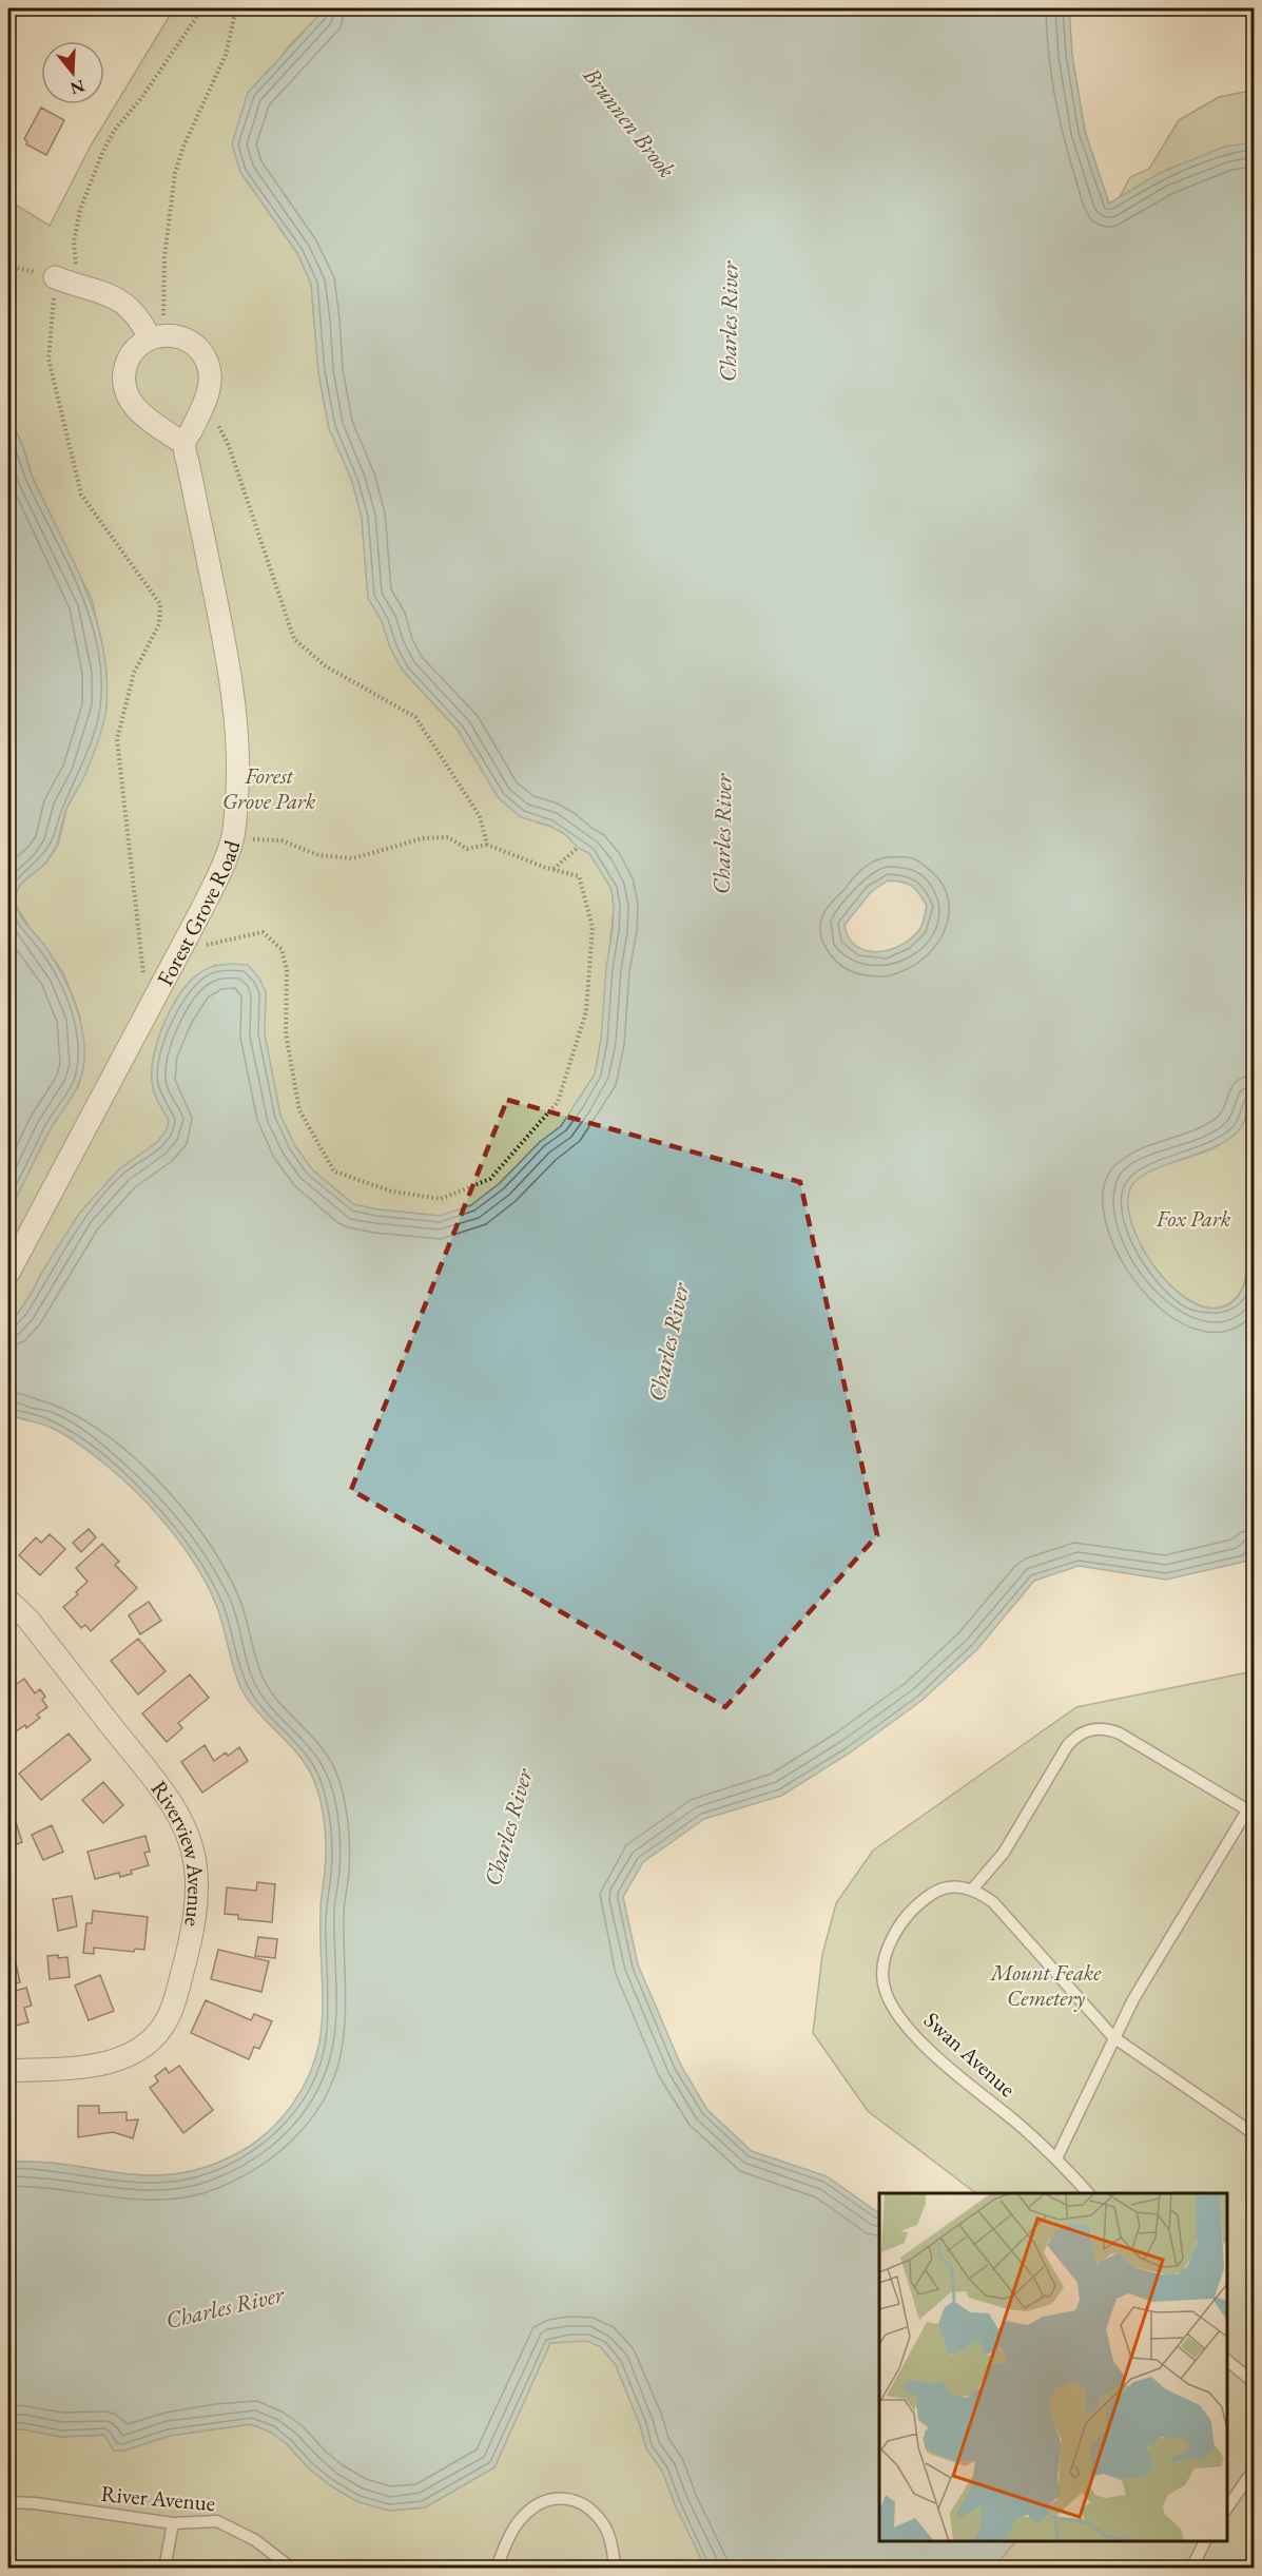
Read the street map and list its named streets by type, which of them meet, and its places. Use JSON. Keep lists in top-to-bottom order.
{
  "streets": {
    "street": ["Forest Grove Road", "Riverview Avenue"],
    "lane": ["Swan Avenue", "River Avenue"]
  },
  "water": ["Brunnen Brook", "Charles River"],
  "parks": ["Forest Grove Park", "Fox Park", "Mount Feake Cemetery"],
  "north": "bottom"
}
